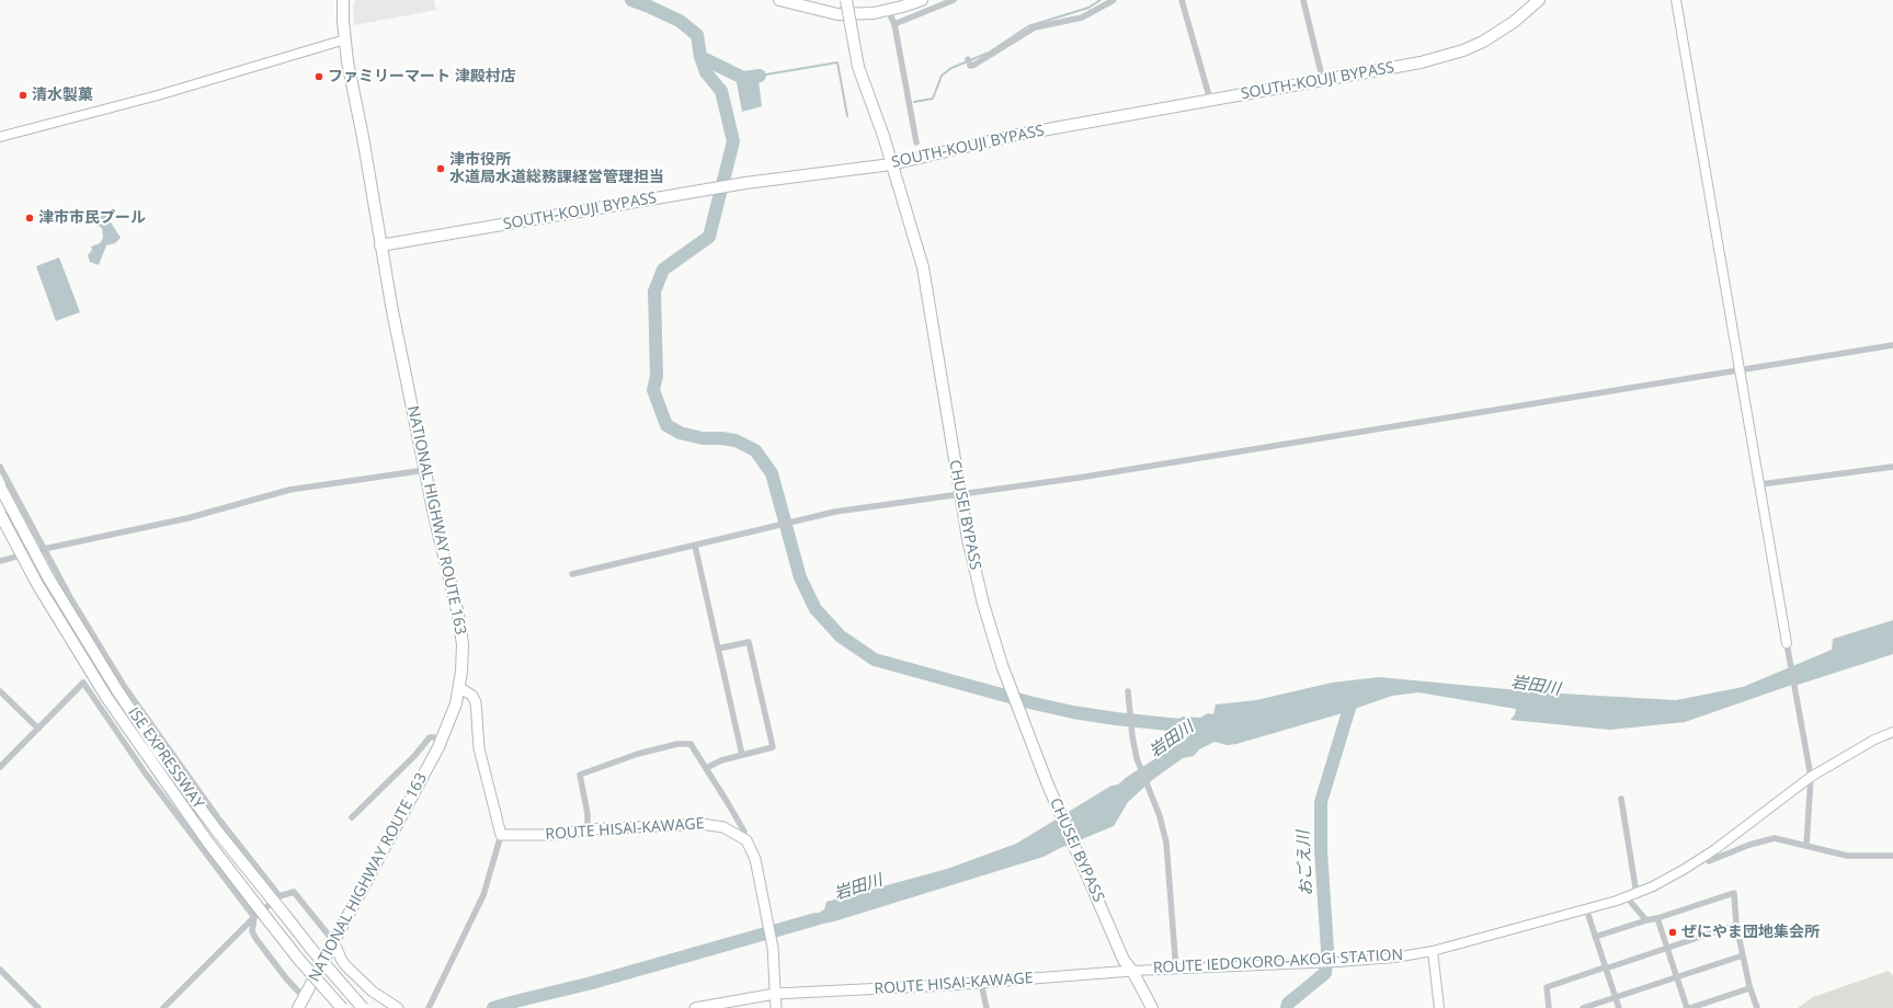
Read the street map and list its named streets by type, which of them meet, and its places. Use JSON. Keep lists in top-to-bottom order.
{
  "streets": {
    "highway": [
      "SOUTH-KOUJI BYPASS",
      "CHUSEI BYPASS",
      "NATIONAL HIGHWAY ROUTE 163",
      "ISE EXPRESSWAY"
    ],
    "main road": ["ROUTE HISAI-KAWAGE"],
    "street": ["ROUTE IEDOKORO-AKOGI STATION"]
  },
  "crossings": [
    ["SOUTH-KOUJI BYPASS", "CHUSEI BYPASS"],
    ["SOUTH-KOUJI BYPASS", "NATIONAL HIGHWAY ROUTE 163"],
    ["CHUSEI BYPASS", "ROUTE HISAI-KAWAGE"],
    ["CHUSEI BYPASS", "ROUTE IEDOKORO-AKOGI STATION"],
    ["ROUTE HISAI-KAWAGE", "ROUTE IEDOKORO-AKOGI STATION"]
  ],
  "water": ["岩田川", "おごえ川"],
  "places": [
    "ファミリーマート 津殿村店",
    "清水製菓",
    "津市役所 水道局水道総務課経営管理担当",
    "津市市民プール",
    "ぜにやま団地集会所"
  ]
}
